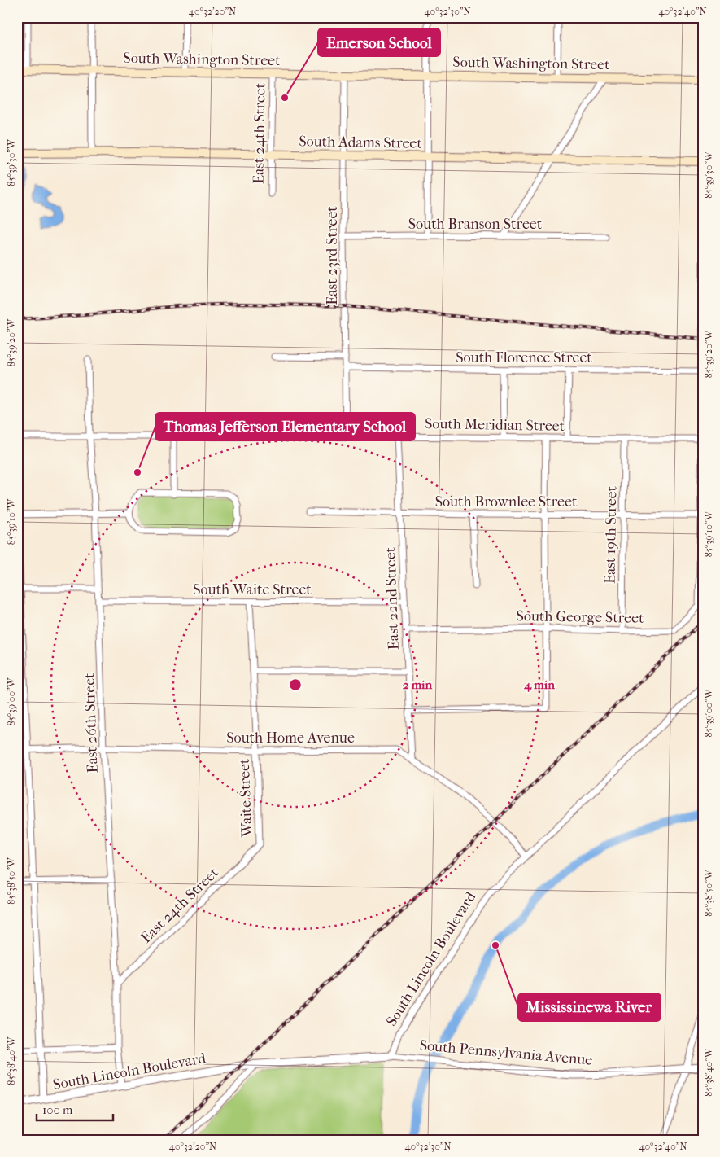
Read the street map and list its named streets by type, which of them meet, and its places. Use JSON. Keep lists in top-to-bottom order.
{
  "streets": {
    "main road": ["South Washington Street", "South Adams Street"],
    "street": [
      "East 24th Street",
      "South Branson Street",
      "East 23rd Street",
      "South Florence Street",
      "South Meridian Street",
      "South Brownlee Street",
      "East 19th Street",
      "South Waite Street",
      "East 22nd Street",
      "South George Street",
      "East 26th Street",
      "South Home Avenue",
      "Waite Street",
      "South Lincoln Boulevard",
      "South Pennsylvania Avenue"
    ]
  },
  "crossings": [
    ["South Washington Street", "East 24th Street"],
    ["South Washington Street", "East 23rd Street"],
    ["East 24th Street", "South Adams Street"],
    ["East 24th Street", "East 26th Street"],
    ["East 24th Street", "Waite Street"],
    ["South Adams Street", "East 23rd Street"],
    ["South Branson Street", "East 23rd Street"],
    ["East 23rd Street", "South Florence Street"],
    ["East 23rd Street", "South Meridian Street"],
    ["South Meridian Street", "East 19th Street"],
    ["South Meridian Street", "East 22nd Street"],
    ["South Meridian Street", "South George Street"],
    ["South Meridian Street", "East 26th Street"],
    ["South Brownlee Street", "East 19th Street"],
    ["South Brownlee Street", "East 22nd Street"],
    ["South Brownlee Street", "South George Street"],
    ["East 19th Street", "South George Street"],
    ["South Waite Street", "East 22nd Street"],
    ["South Waite Street", "East 26th Street"],
    ["East 22nd Street", "South George Street"],
    ["East 22nd Street", "South Home Avenue"],
    ["East 26th Street", "South Home Avenue"],
    ["East 26th Street", "South Lincoln Boulevard"],
    ["South Home Avenue", "Waite Street"],
    ["South Home Avenue", "South Lincoln Boulevard"],
    ["South Lincoln Boulevard", "South Pennsylvania Avenue"]
  ],
  "places": ["Emerson School", "Thomas Jefferson Elementary School", "Mississinewa River"],
  "scale_bar": "100 m",
  "coordinates": [
    "40°32'20\"N",
    "40°32'30\"N",
    "40°32'40\"N",
    "85°39'30\"W",
    "85°39'20\"W",
    "85°39'10\"W",
    "85°39'00\"W",
    "85°38'50\"W",
    "85°38'40\"W"
  ],
  "rings": ["2 min", "4 min"]
}
